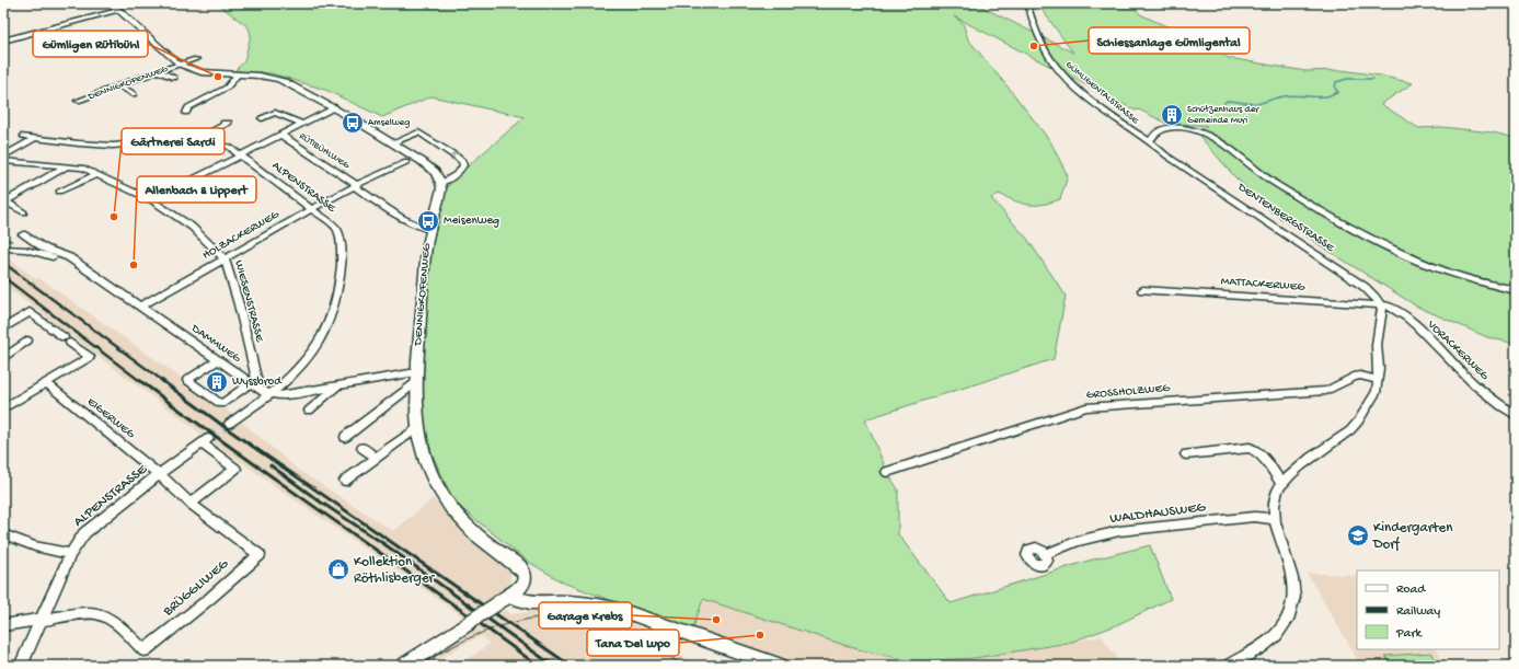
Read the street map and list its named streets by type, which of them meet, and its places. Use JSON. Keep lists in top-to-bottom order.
{
  "streets": {
    "street": [
      "DENNIGKOFENWEG",
      "GÜMLIGENTALSTRASSE",
      "RÜTIBÜHLWEG",
      "ALPENSTRASSE",
      "DENTENBERGSTRASSE",
      "HOLZACKERWEG",
      "MATTACKERWEG",
      "WIESENSTRASSE",
      "DAMMWEG",
      "VORACKERWEG",
      "GROSSHOLZWEG",
      "EIGERWEG",
      "WALDHAUSWEG",
      "BRÜGGLIWEG"
    ]
  },
  "crossings": [
    ["GÜMLIGENTALSTRASSE", "DENTENBERGSTRASSE"],
    ["RÜTIBÜHLWEG", "HOLZACKERWEG"],
    ["ALPENSTRASSE", "HOLZACKERWEG"],
    ["ALPENSTRASSE", "DAMMWEG"],
    ["ALPENSTRASSE", "EIGERWEG"],
    ["ALPENSTRASSE", "BRÜGGLIWEG"],
    ["DENTENBERGSTRASSE", "MATTACKERWEG"],
    ["DENTENBERGSTRASSE", "VORACKERWEG"],
    ["HOLZACKERWEG", "WIESENSTRASSE"],
    ["HOLZACKERWEG", "DAMMWEG"],
    ["MATTACKERWEG", "VORACKERWEG"],
    ["WIESENSTRASSE", "DAMMWEG"],
    ["EIGERWEG", "BRÜGGLIWEG"]
  ],
  "places": {
    "other": [
      "Schiessanlage Gümligental",
      "Gümligen Rütibühl",
      "Gärtnerei Sardi",
      "Allenbach & Lippert",
      "Garage Krebs",
      "Tana Del Lupo"
    ],
    "building": ["Schützenhaus der Gemeinde Muri", "Wyssbrod"],
    "bus stop": ["Amselweg", "Meisenweg"],
    "school or university": ["Kindergarten Dorf"],
    "shop": ["Kollektion Röthlisberger"]
  },
  "legend": ["Road", "Railway", "Park"]
}
